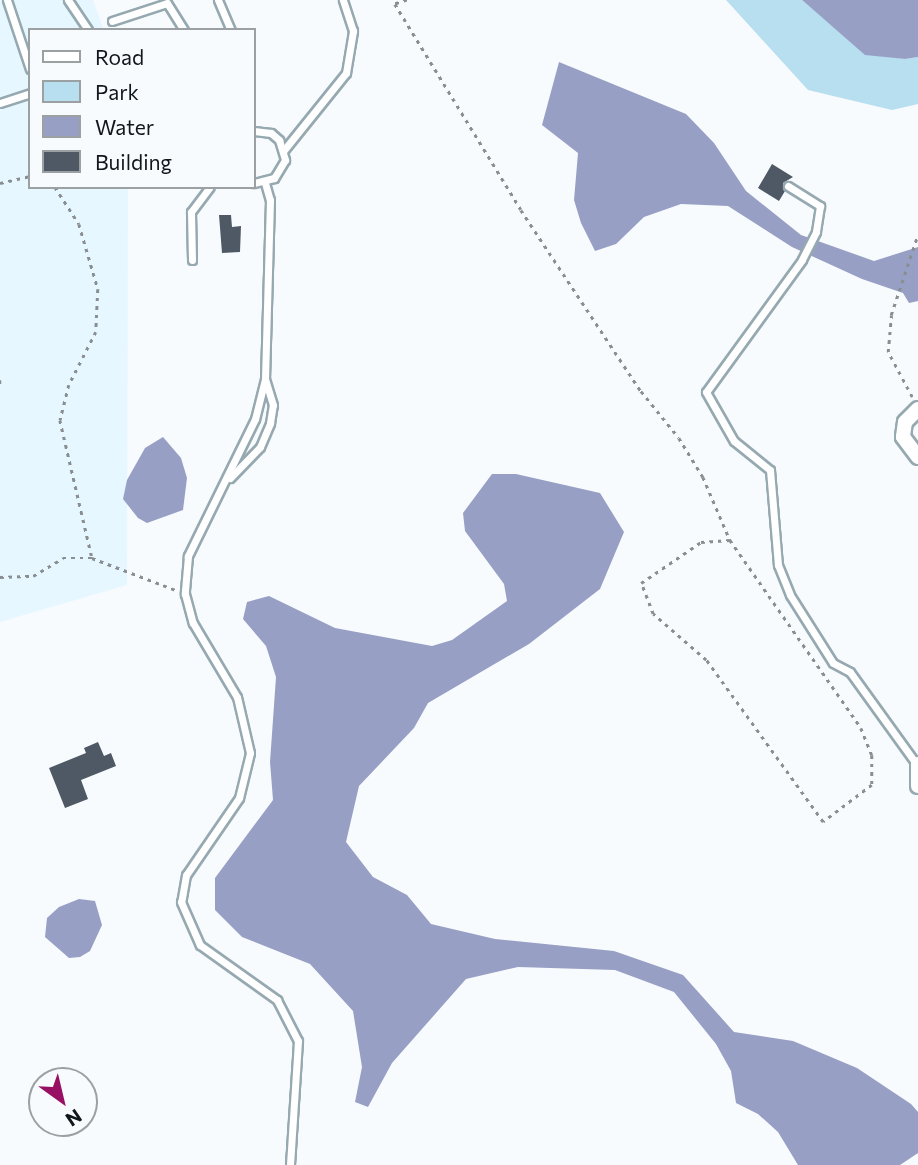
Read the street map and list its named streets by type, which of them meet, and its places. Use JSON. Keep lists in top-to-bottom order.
{
  "legend": [
    "Road",
    "Park",
    "Water",
    "Building"
  ],
  "north": "bottom right"
}
